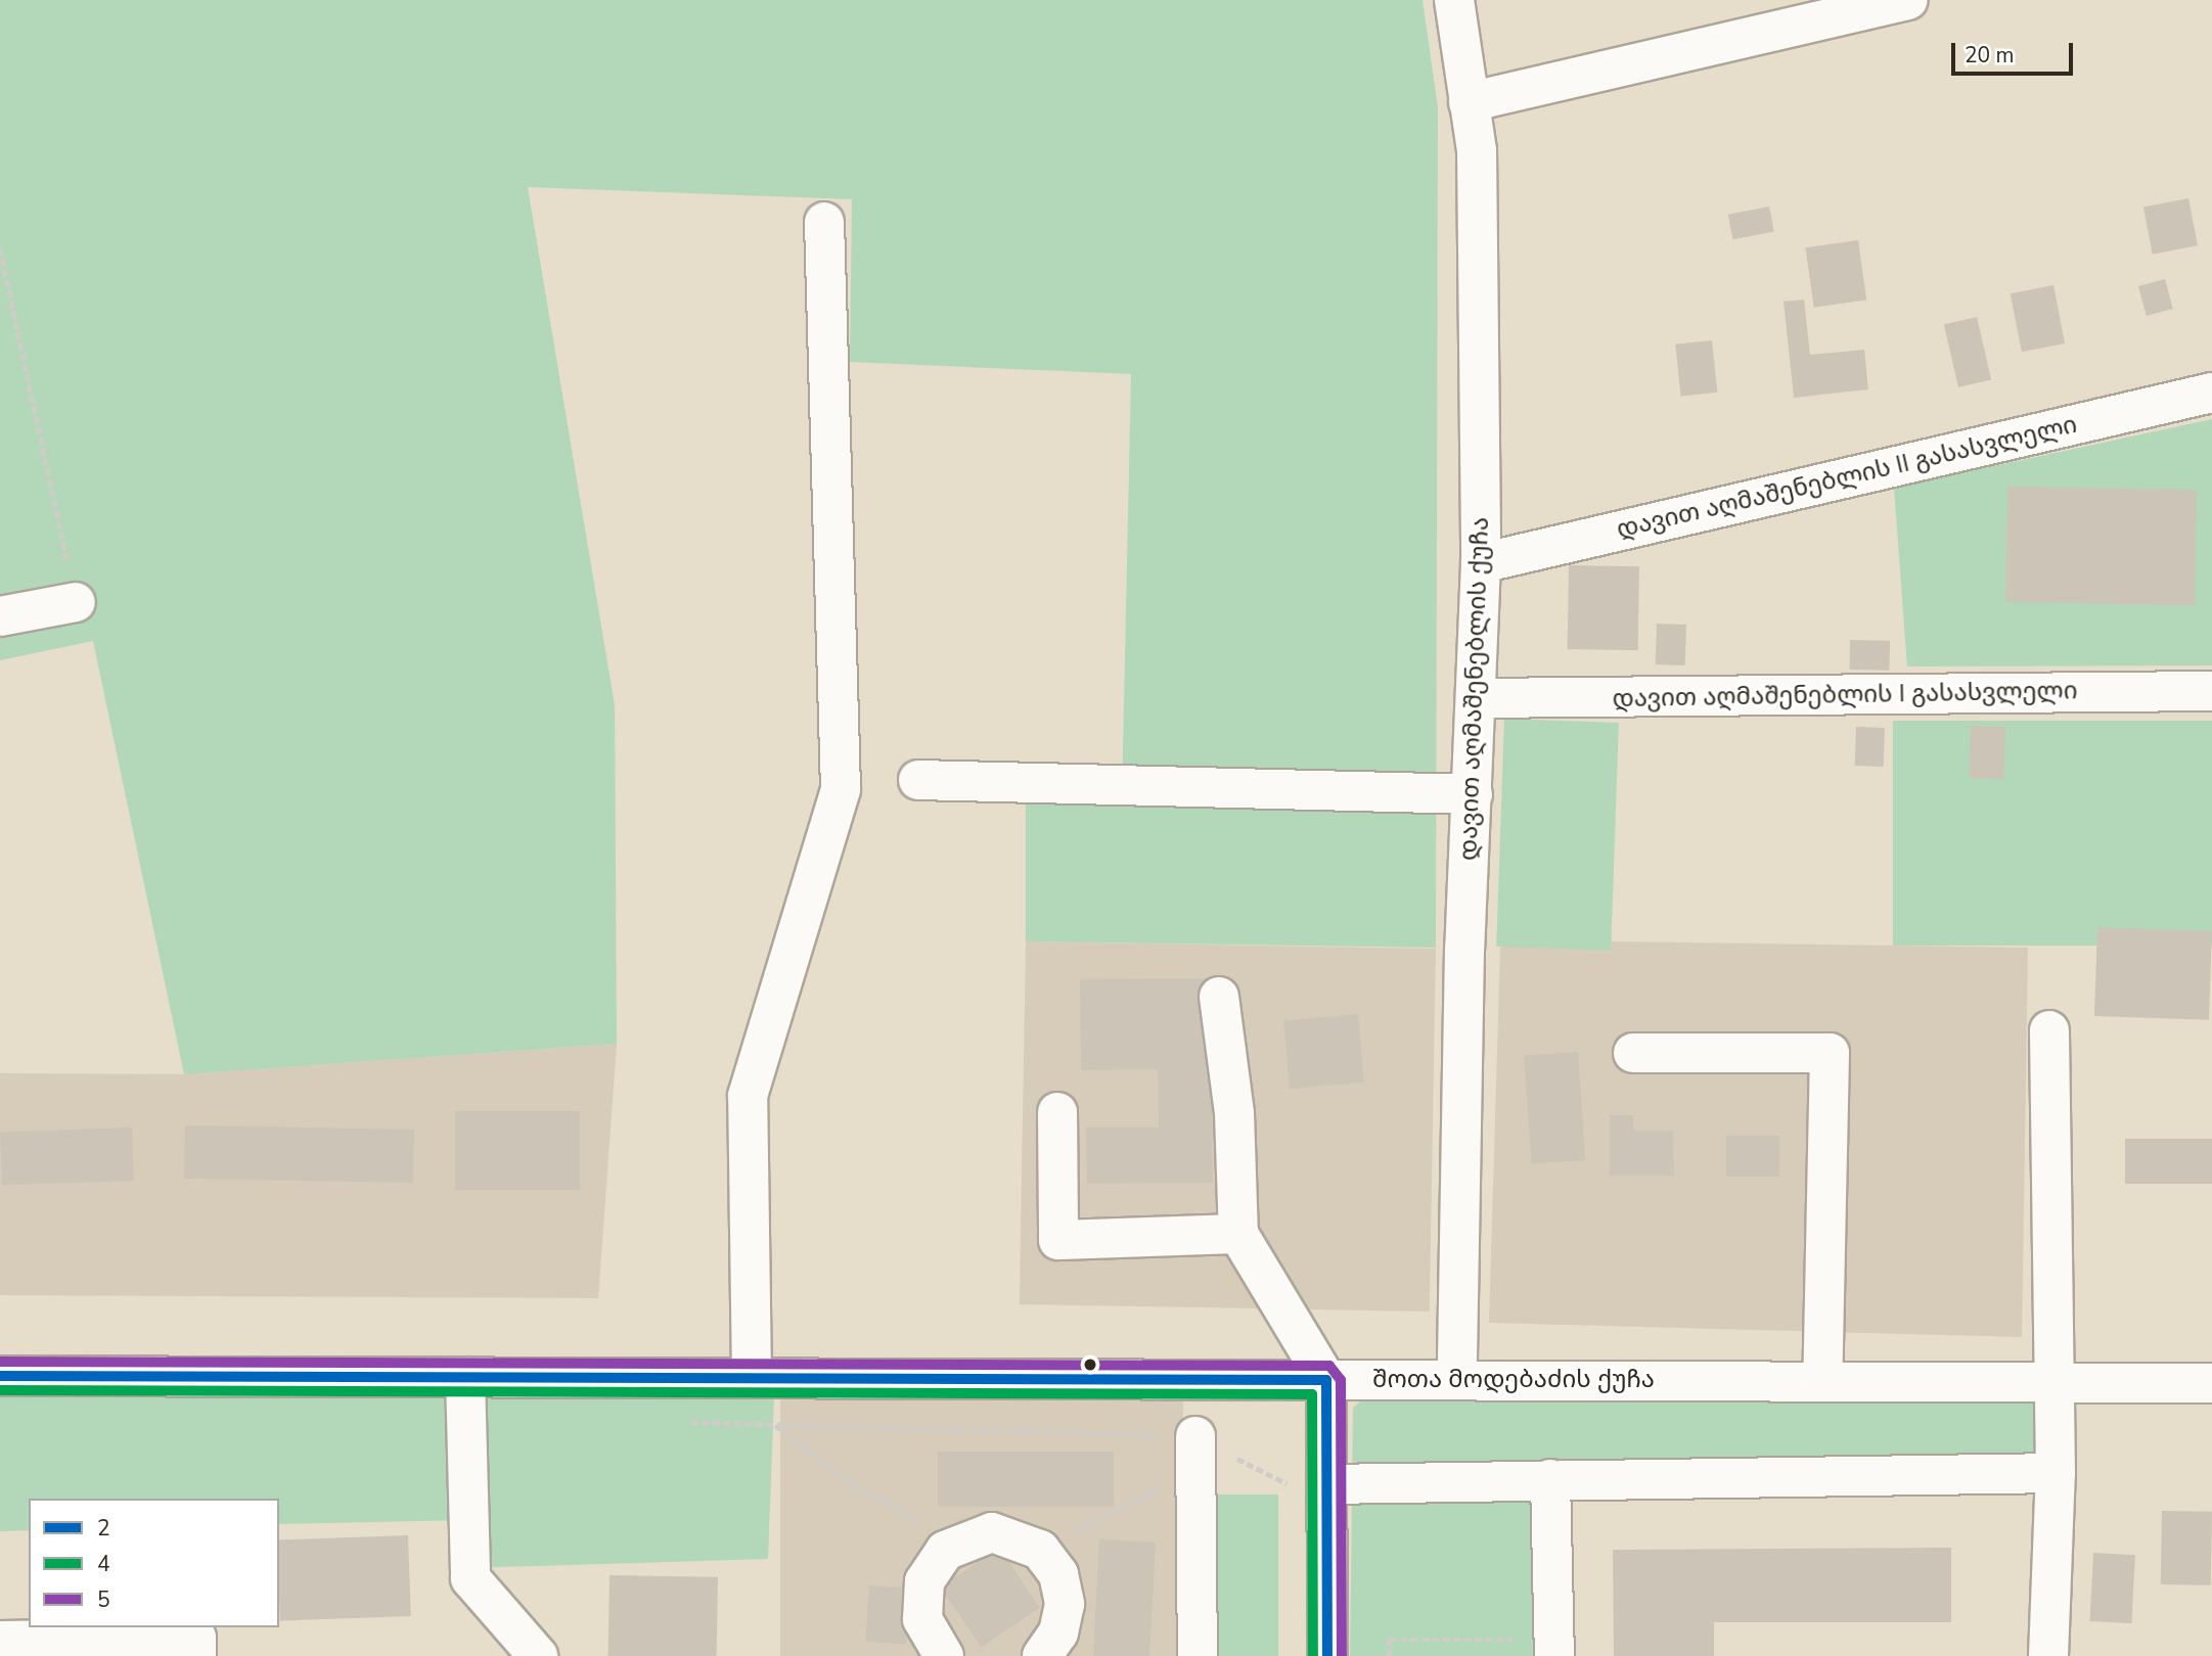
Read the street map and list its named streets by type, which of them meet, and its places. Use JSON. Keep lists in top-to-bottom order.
{
  "streets": {
    "street": [
      "დავით აღმაშენებლის II გასასვლელი",
      "დავით აღმაშენებლის ქუჩა",
      "დავით აღმაშენებლის I გასასვლელი",
      "შოთა მოდებაძის ქუჩა"
    ]
  },
  "crossings": [
    ["დავით აღმაშენებლის II გასასვლელი", "დავით აღმაშენებლის ქუჩა"],
    ["დავით აღმაშენებლის ქუჩა", "დავით აღმაშენებლის I გასასვლელი"],
    ["დავით აღმაშენებლის ქუჩა", "შოთა მოდებაძის ქუჩა"]
  ],
  "lines": ["transit line 5", "transit line 2", "transit line 4"],
  "legend": ["2", "4", "5"],
  "scale_bar": "20 m"
}
